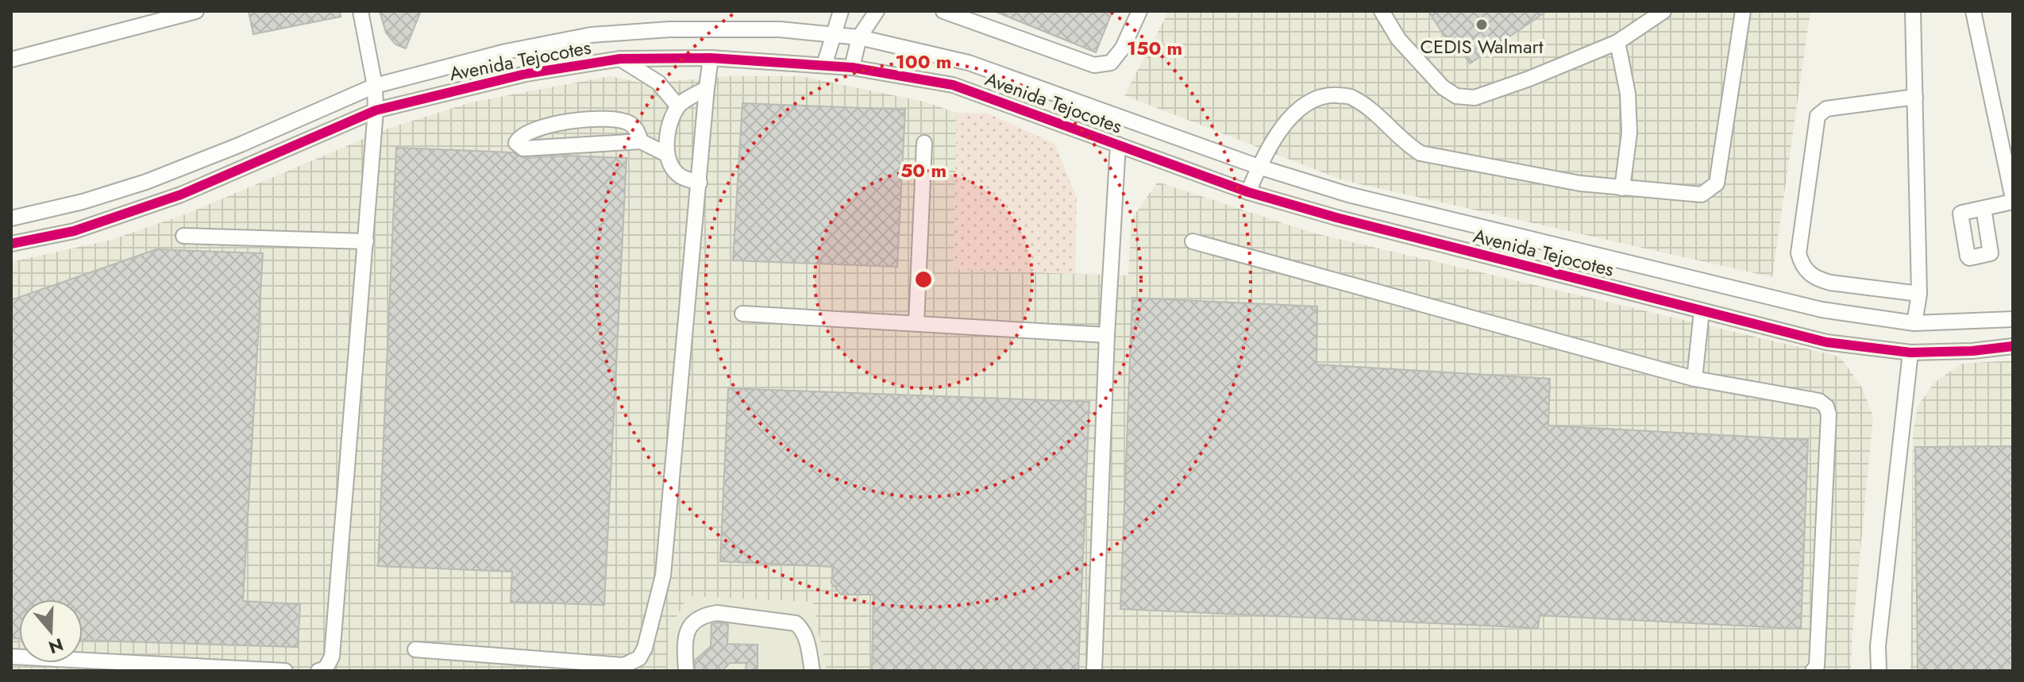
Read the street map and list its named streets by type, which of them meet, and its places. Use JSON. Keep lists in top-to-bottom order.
{
  "streets": {
    "street": ["Avenida Tejocotes"]
  },
  "places": ["CEDIS Walmart"],
  "north": "bottom",
  "rings": ["150 m", "100 m", "50 m"]
}
